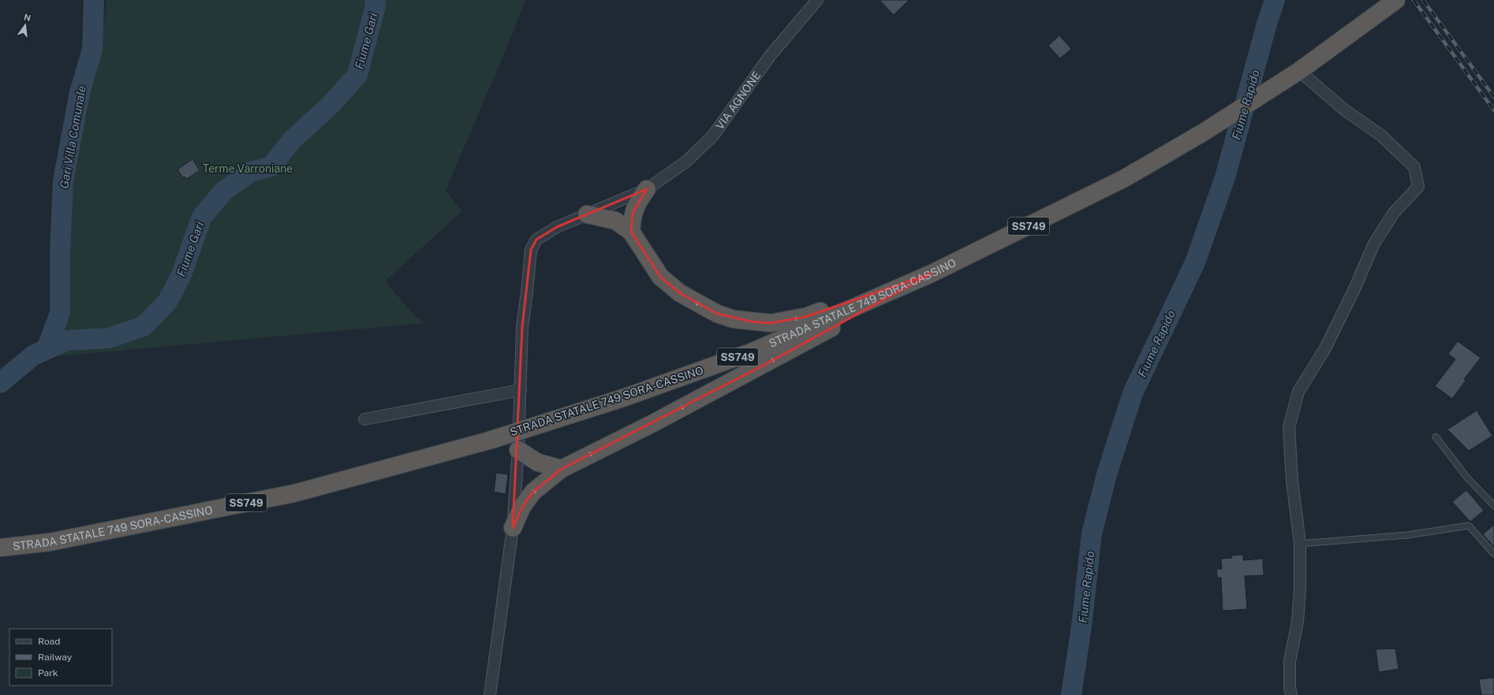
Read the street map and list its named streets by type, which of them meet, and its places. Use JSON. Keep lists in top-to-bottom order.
{
  "streets": {
    "highway": ["SS749", "STRADA STATALE 749 SORA-CASSINO"],
    "street": ["VIA AGNONE"]
  },
  "water": ["Fiume Gari", "Fiume Rapido", "Gari Villa Comunale"],
  "parks": ["Terme Varroniane"],
  "legend": ["Road", "Railway", "Park"],
  "north": "top"
}
